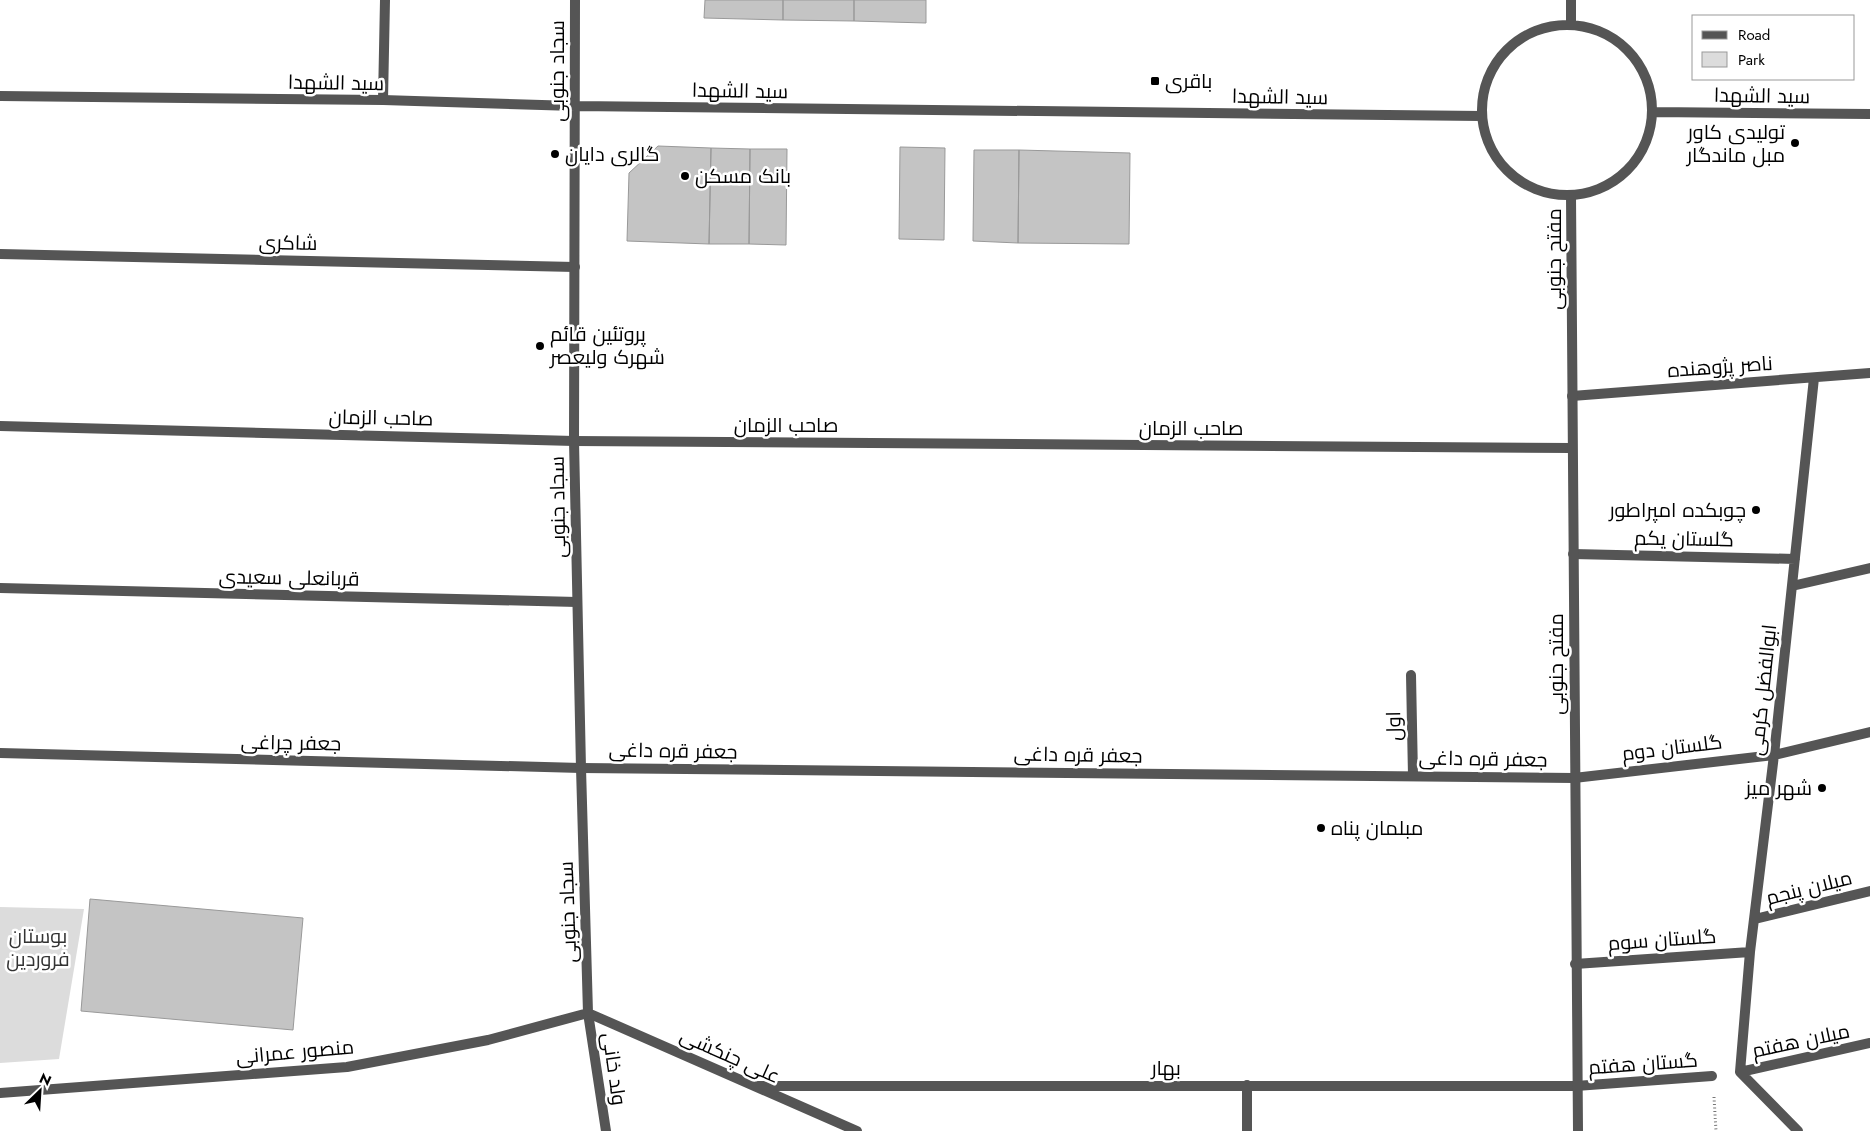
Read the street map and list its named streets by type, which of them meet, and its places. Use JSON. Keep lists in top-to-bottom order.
{
  "streets": {
    "street": [
      "سجاد جنوبی",
      "سید الشهدا",
      "شاکری",
      "مفتح جنوبی",
      "ناصر پژوهنده",
      "صاحب الزمان",
      "گلستان یکم",
      "قربانعلی سعیدی",
      "ابوالفضل کرمی",
      "اول",
      "جعفر چراغی",
      "گلستان دوم",
      "جعفر قره داغی",
      "میلان پنجم",
      "گلستان سوم",
      "میلان هفتم",
      "منصور عمرانی",
      "علی چنکشی",
      "گستان هفتم",
      "بهار",
      "ولد خانی"
    ]
  },
  "crossings": [
    ["سجاد جنوبی", "سید الشهدا"],
    ["سجاد جنوبی", "شاکری"],
    ["سجاد جنوبی", "صاحب الزمان"],
    ["سجاد جنوبی", "قربانعلی سعیدی"],
    ["سجاد جنوبی", "جعفر چراغی"],
    ["سجاد جنوبی", "جعفر قره داغی"],
    ["سجاد جنوبی", "منصور عمرانی"],
    ["سجاد جنوبی", "علی چنکشی"],
    ["سجاد جنوبی", "ولد خانی"],
    ["سید الشهدا", "مفتح جنوبی"],
    ["مفتح جنوبی", "ناصر پژوهنده"],
    ["مفتح جنوبی", "صاحب الزمان"],
    ["مفتح جنوبی", "گلستان یکم"],
    ["مفتح جنوبی", "گلستان دوم"],
    ["مفتح جنوبی", "جعفر قره داغی"],
    ["مفتح جنوبی", "گلستان سوم"],
    ["مفتح جنوبی", "گستان هفتم"],
    ["مفتح جنوبی", "بهار"],
    ["ناصر پژوهنده", "ابوالفضل کرمی"],
    ["گلستان یکم", "ابوالفضل کرمی"],
    ["ابوالفضل کرمی", "گلستان دوم"],
    ["ابوالفضل کرمی", "میلان پنجم"],
    ["ابوالفضل کرمی", "گلستان سوم"],
    ["ابوالفضل کرمی", "میلان هفتم"],
    ["اول", "جعفر قره داغی"],
    ["جعفر چراغی", "جعفر قره داغی"],
    ["گلستان دوم", "جعفر قره داغی"],
    ["منصور عمرانی", "علی چنکشی"],
    ["منصور عمرانی", "ولد خانی"],
    ["علی چنکشی", "بهار"],
    ["علی چنکشی", "ولد خانی"],
    ["گستان هفتم", "بهار"]
  ],
  "parks": ["بوستان فروردین"],
  "places": {
    "transit": ["باقری"],
    "other": [
      "تولیدی کاور مبل ماندگار",
      "گالری دایان",
      "بانک مسکن",
      "پروتئین قائم شهرک ولیعصر",
      "چوبکده امپراطور",
      "شهر میز",
      "مبلمان پناه"
    ]
  },
  "legend": ["Road", "Park"],
  "north": "top right"
}
